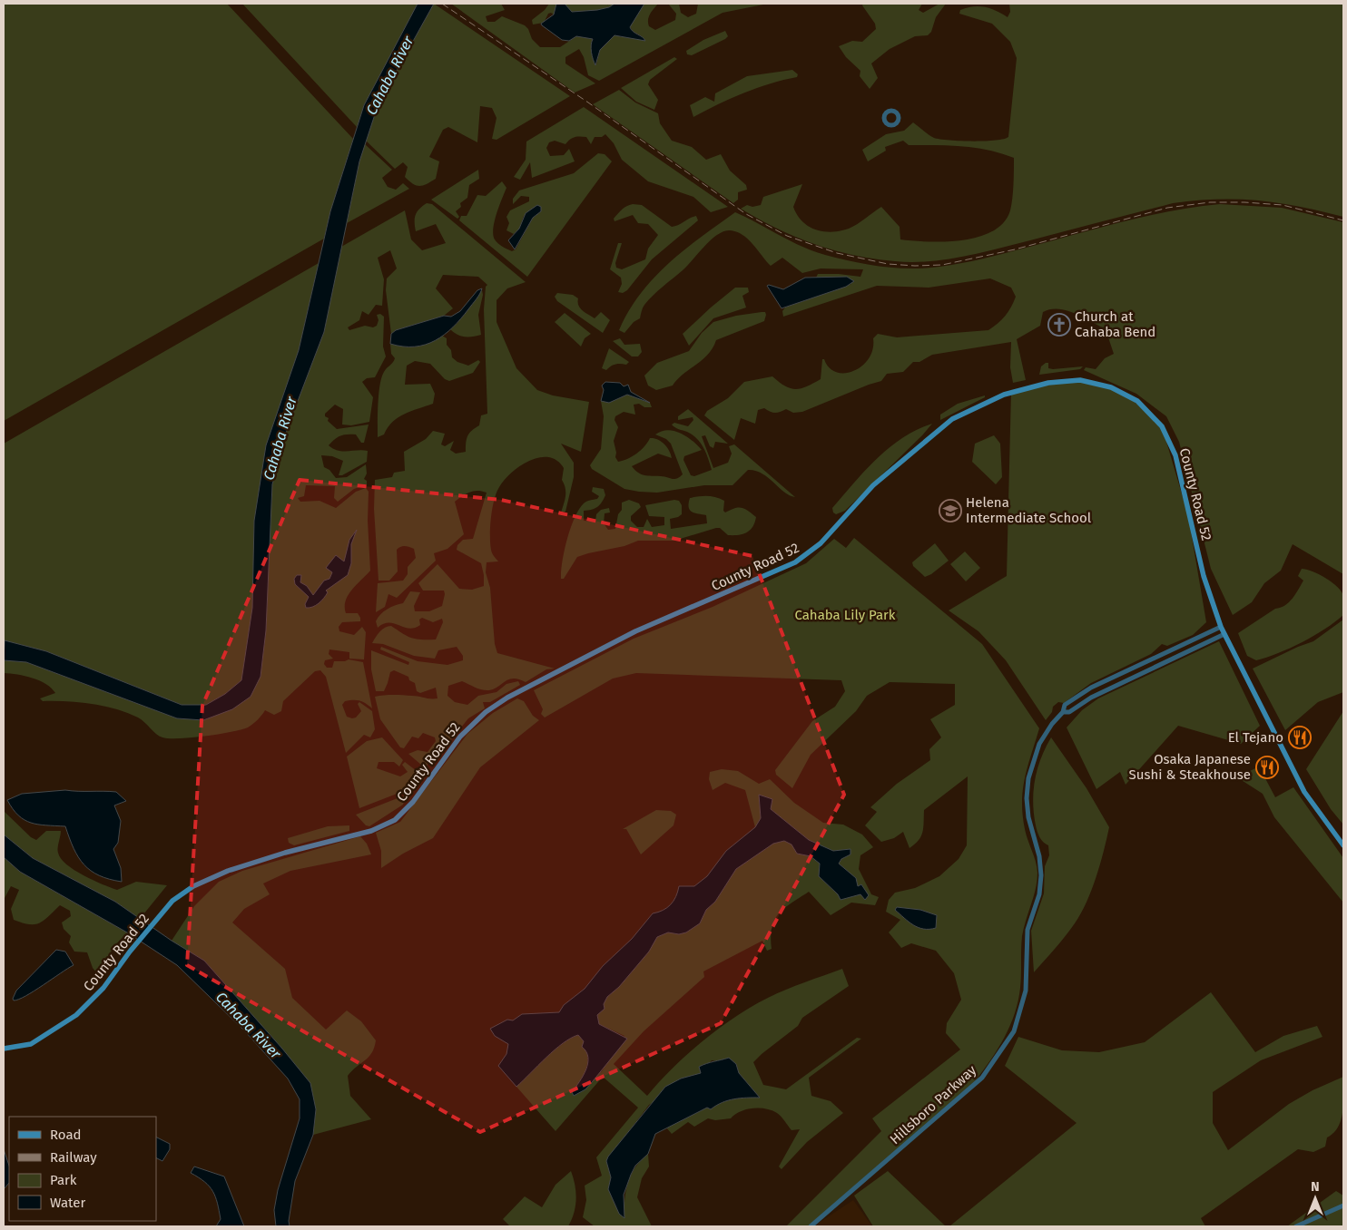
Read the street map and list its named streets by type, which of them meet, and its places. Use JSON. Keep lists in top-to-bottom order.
{
  "streets": {
    "main road": ["County Road 52"],
    "street": ["Hillsboro Parkway"]
  },
  "crossings": [
    ["County Road 52", "Hillsboro Parkway"]
  ],
  "water": ["Cahaba River"],
  "parks": ["Cahaba Lily Park"],
  "places": {
    "church": ["Church at Cahaba Bend"],
    "school or university": ["Helena Intermediate School"],
    "restaurant": ["El Tejano", "Osaka Japanese Sushi & Steakhouse"]
  },
  "legend": [
    "Road",
    "Railway",
    "Park",
    "Water"
  ],
  "north": "top"
}
